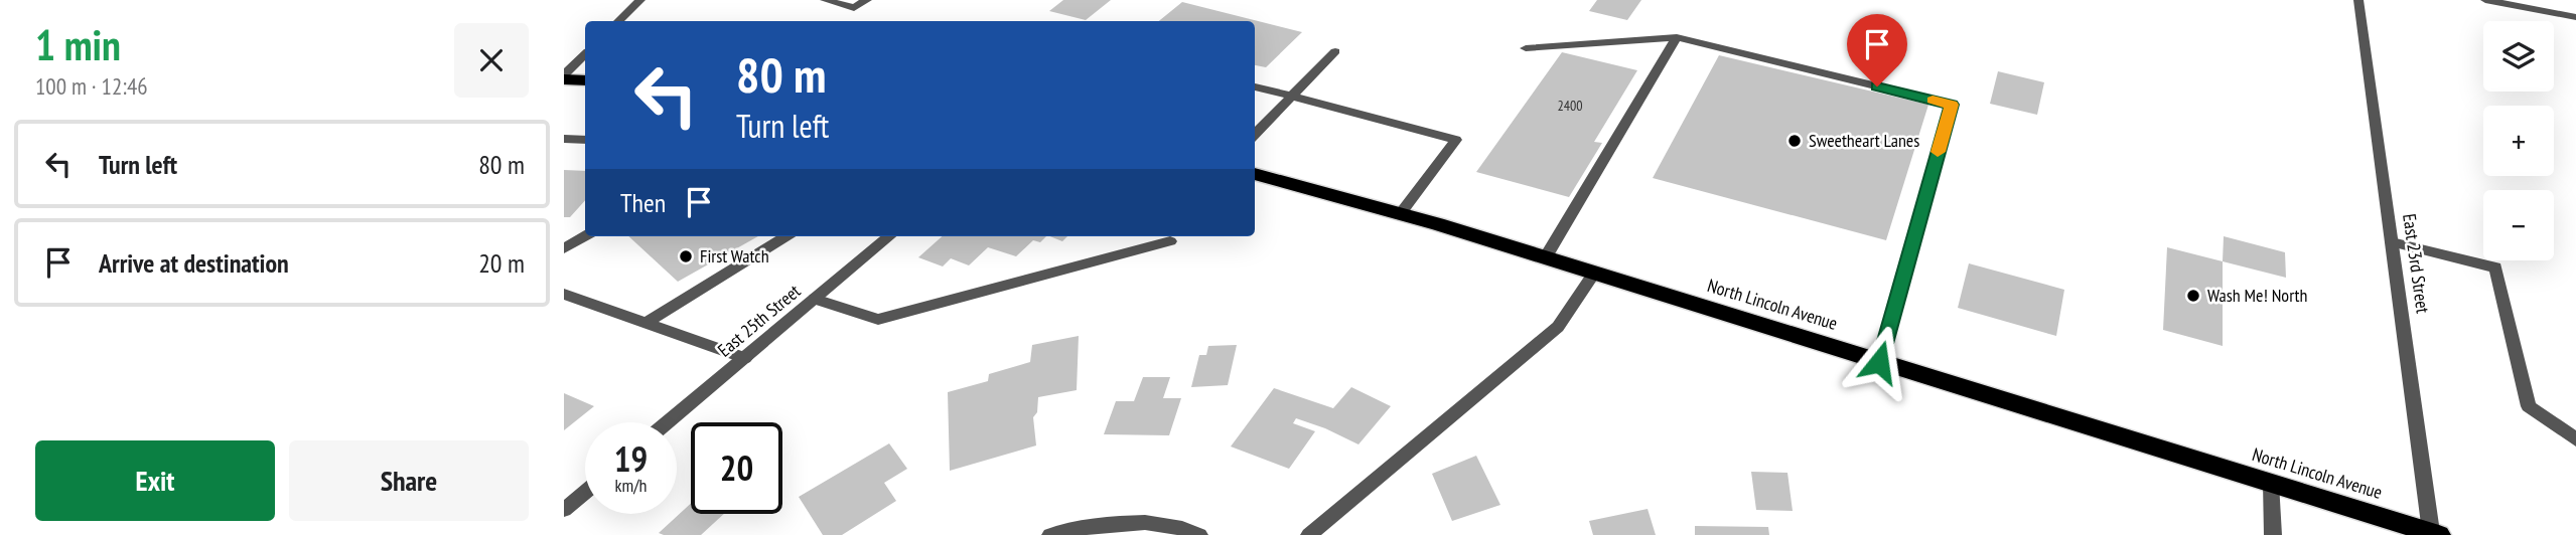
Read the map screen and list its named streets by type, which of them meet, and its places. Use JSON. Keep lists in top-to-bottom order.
{
  "streets": {
    "highway": ["North Lincoln Avenue"],
    "street": ["East 23rd Street", "East 25th Street"]
  },
  "crossings": [
    ["East 23rd Street", "North Lincoln Avenue"]
  ],
  "places": ["Sweetheart Lanes", "First Watch", "Wash Me! North"],
  "house_numbers": ["2400"],
  "page": {
    "heading": ["1 min", "100 m · 12:46"],
    "map_buttons": ["+", "−"],
    "turn": ["80 m", "Turn left"],
    "list": [
      {
        "name": "Turn left",
        "value": "80 m"
      },
      {
        "name": "Arrive at destination",
        "value": "20 m"
      }
    ],
    "then": "Then",
    "speed": "19 km/h",
    "limit": "20",
    "buttons": ["Exit", "Share"]
  }
}
